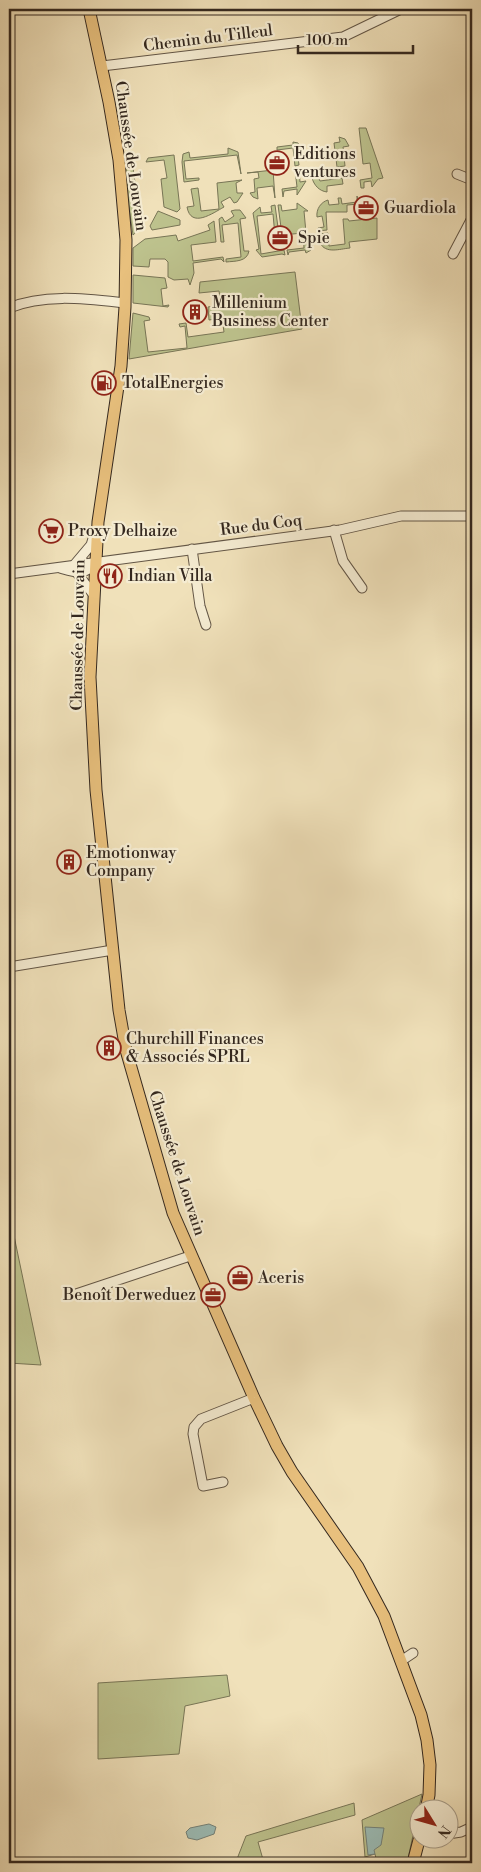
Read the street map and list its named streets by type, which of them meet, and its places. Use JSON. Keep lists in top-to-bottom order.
{
  "streets": {
    "main road": ["Chaussée de Louvain"],
    "street": ["Chemin du Tilleul", "Rue du Coq"]
  },
  "crossings": [
    ["Chemin du Tilleul", "Chaussée de Louvain"],
    ["Chaussée de Louvain", "Rue du Coq"]
  ],
  "places": {
    "office": [
      "Editions ventures",
      "Guardiola",
      "Spie",
      "Aceris",
      "Benoît Derweduez"
    ],
    "building": ["Millenium Business Center", "Emotionway Company", "Churchill Finances & Associés SPRL"],
    "fuel station": ["TotalEnergies"],
    "supermarket": ["Proxy Delhaize"],
    "restaurant": ["Indian Villa"]
  },
  "scale_bar": "100 m",
  "north": "bottom right"
}
